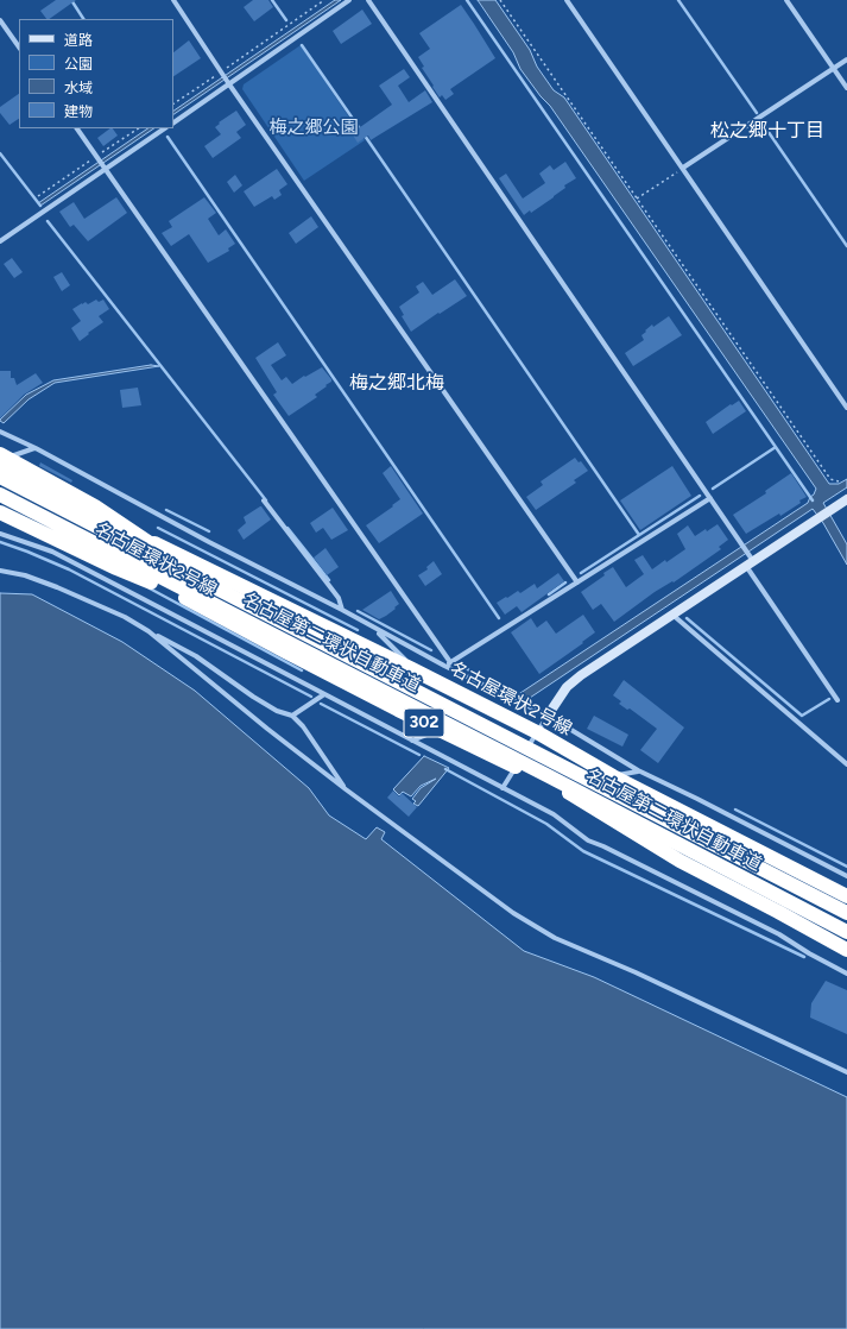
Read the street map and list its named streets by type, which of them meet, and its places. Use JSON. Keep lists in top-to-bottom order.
{
  "streets": {
    "highway": ["名古屋環状2号線", "名古屋第二環状自動車道", "302"]
  },
  "districts": ["松之郷十丁目", "梅之郷北梅"],
  "parks": ["梅之郷公園"],
  "legend": [
    "道路",
    "公園",
    "水域",
    "建物"
  ]
}
